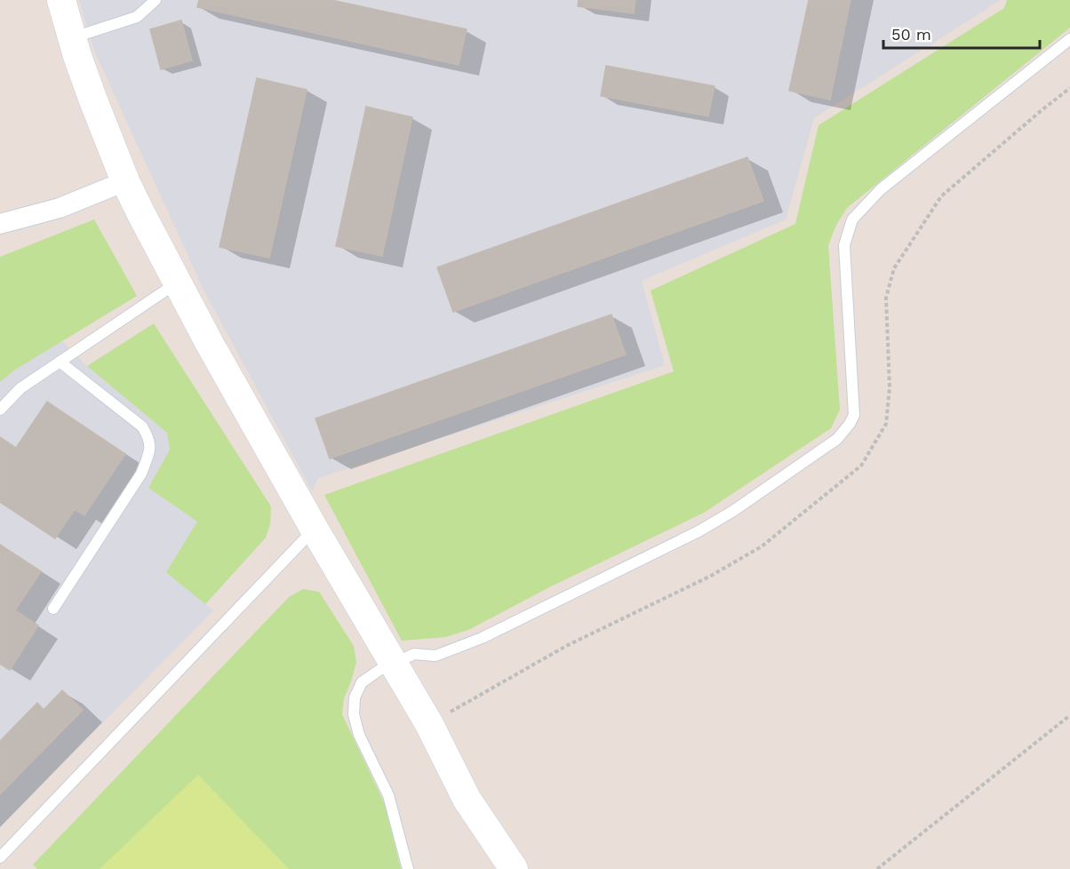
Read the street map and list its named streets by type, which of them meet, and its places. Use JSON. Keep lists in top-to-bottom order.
{
  "scale_bar": "50 m"
}
